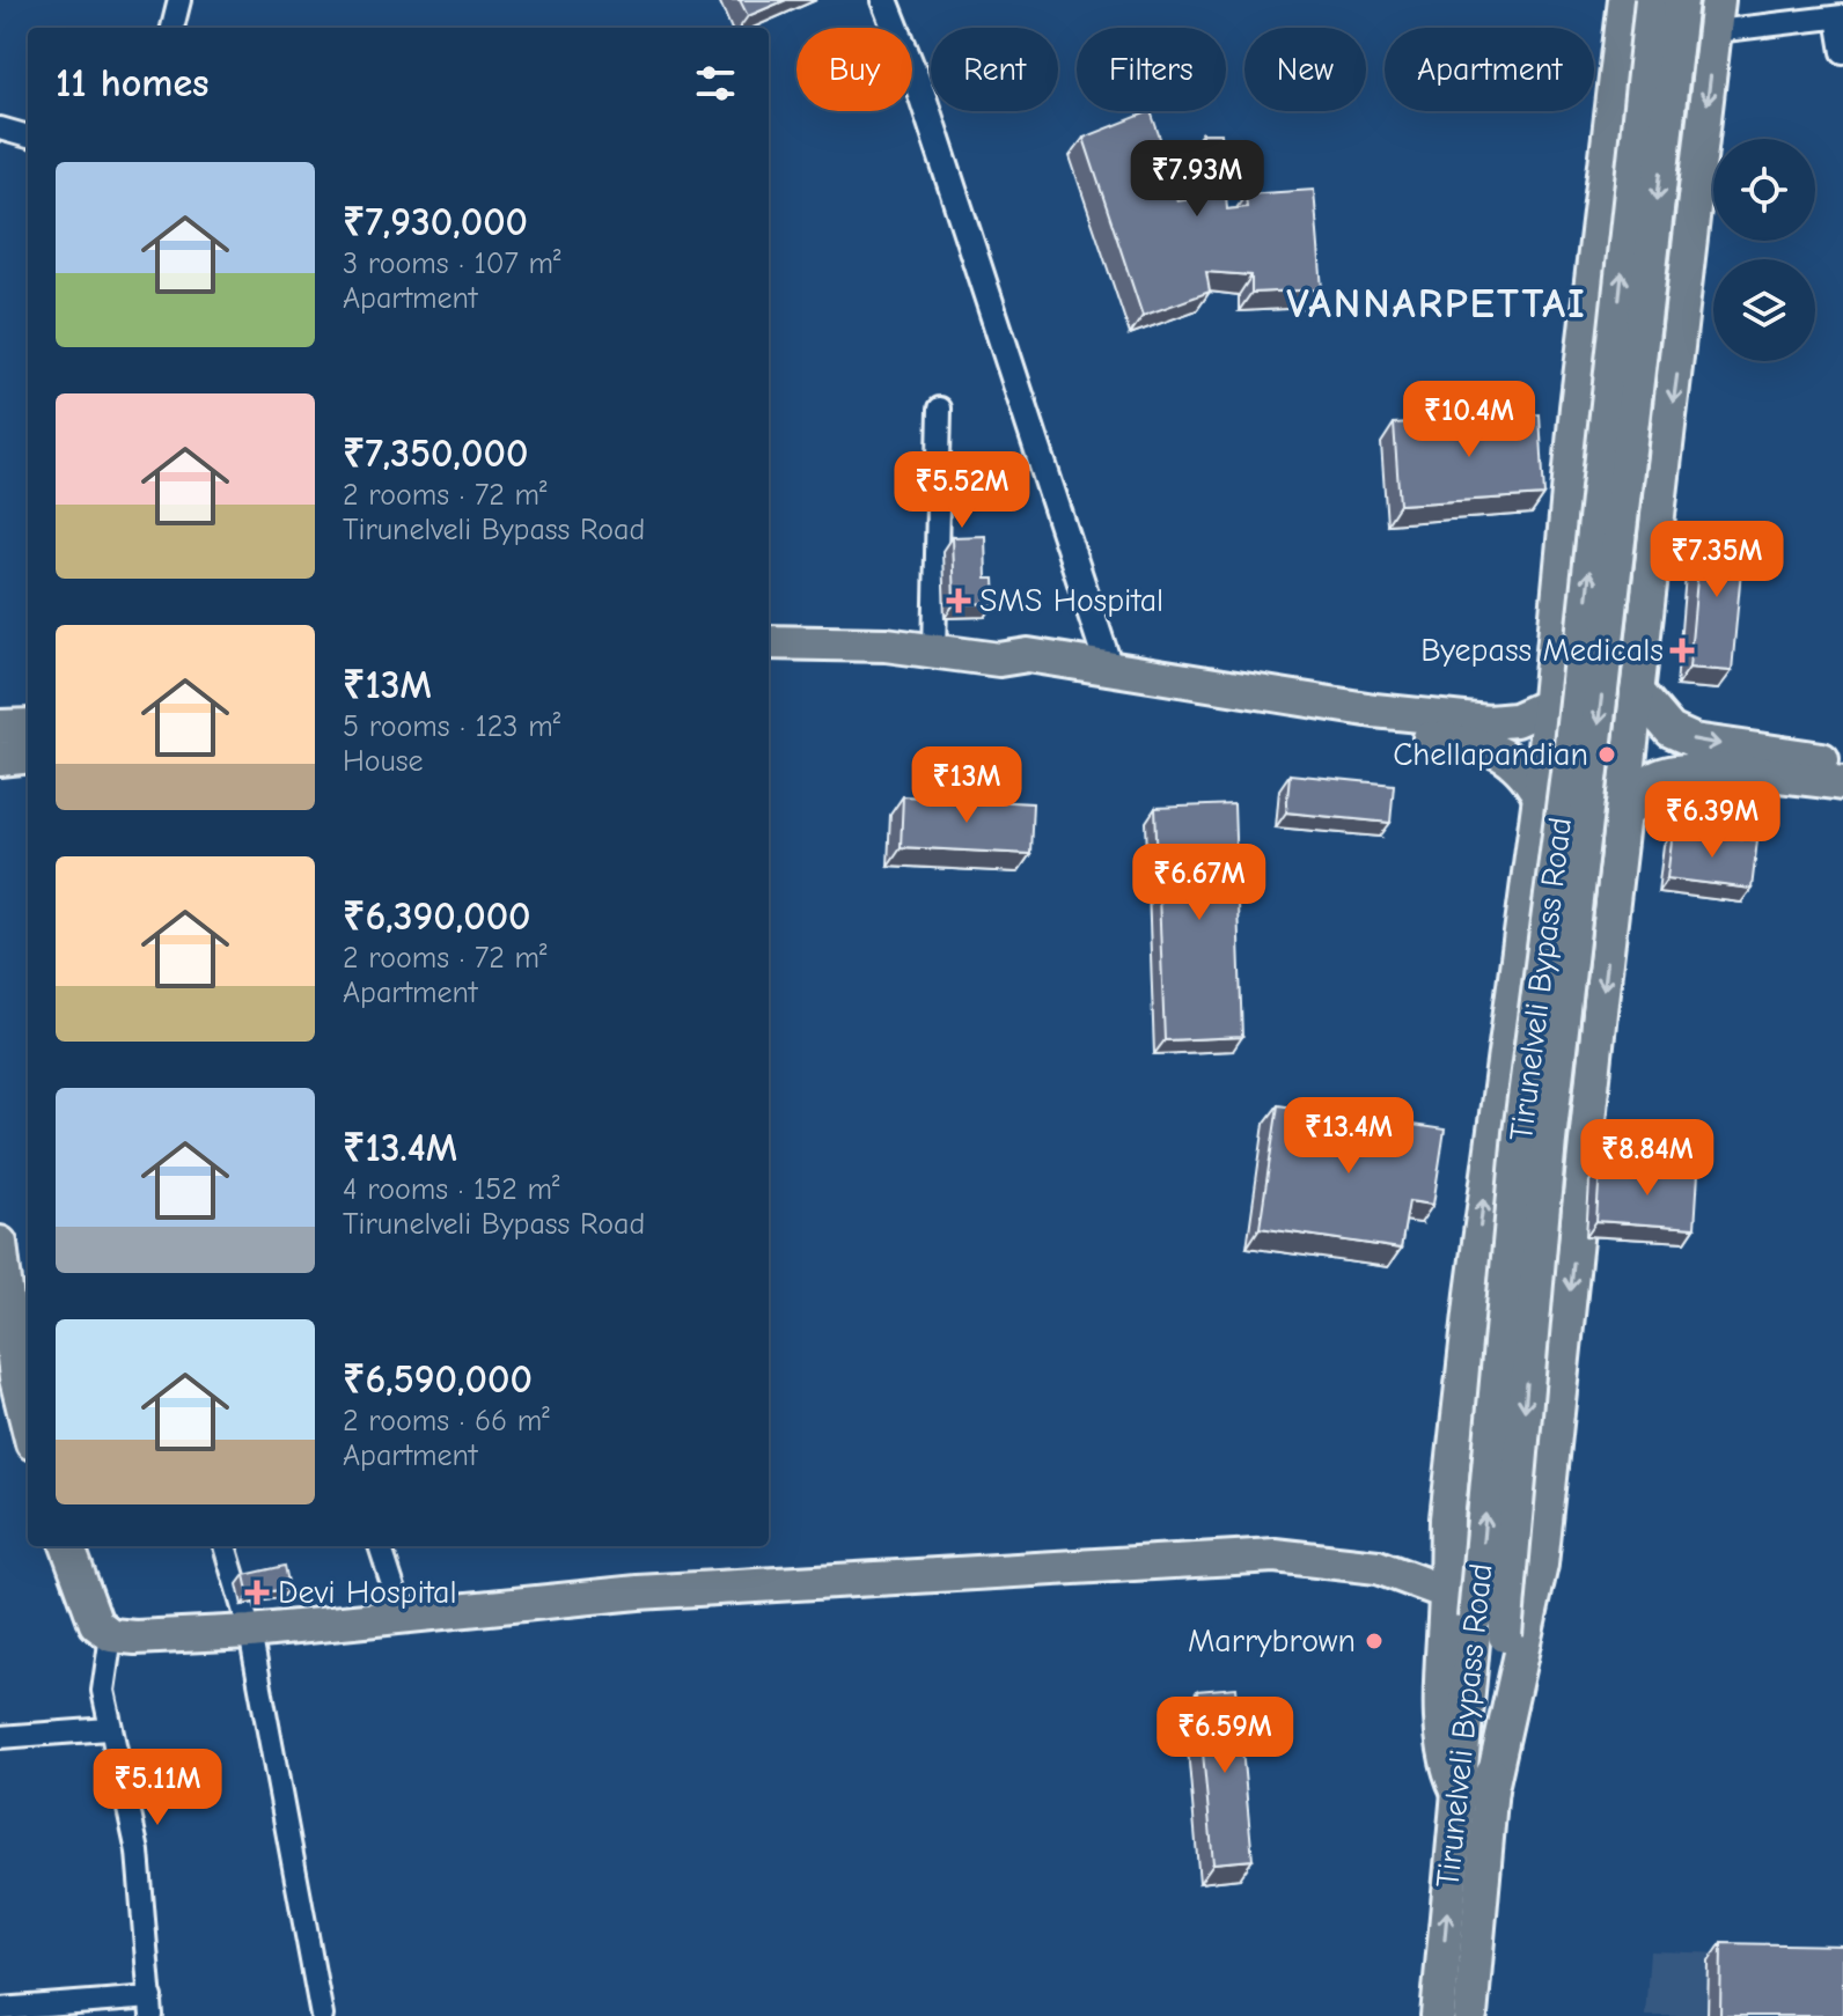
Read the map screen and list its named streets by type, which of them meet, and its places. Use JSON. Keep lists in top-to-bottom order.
{
  "streets": {
    "main road": ["Tirunelveli Bypass Road"]
  },
  "districts": ["VANNARPETTAI"],
  "places": {
    "health": ["SMS Hospital", "Byepass Medicals", "Devi Hospital"],
    "other": ["Chellapandian", "Marrybrown"]
  },
  "page": {
    "chip": [
      "Buy",
      "Rent",
      "Filters",
      "New",
      "Apartment"
    ],
    "heading": "11 homes",
    "list": [
      {
        "name": "₹7,930,000",
        "note": "3 rooms · 107 m² · Apartment"
      },
      {
        "name": "₹7,350,000",
        "note": "2 rooms · 72 m² · Tirunelveli Bypass Road"
      },
      {
        "name": "₹13M",
        "note": "5 rooms · 123 m² · House"
      },
      {
        "name": "₹6,390,000",
        "note": "2 rooms · 72 m² · Apartment"
      },
      {
        "name": "₹13.4M",
        "note": "4 rooms · 152 m² · Tirunelveli Bypass Road"
      },
      {
        "name": "₹6,590,000",
        "note": "2 rooms · 66 m² · Apartment"
      }
    ],
    "price": [
      "₹7.93M",
      "₹10.4M",
      "₹5.52M",
      "₹7.35M",
      "₹13M",
      "₹6.39M",
      "₹6.67M",
      "₹13.4M",
      "₹8.84M",
      "₹6.59M",
      "₹5.11M"
    ]
  }
}
